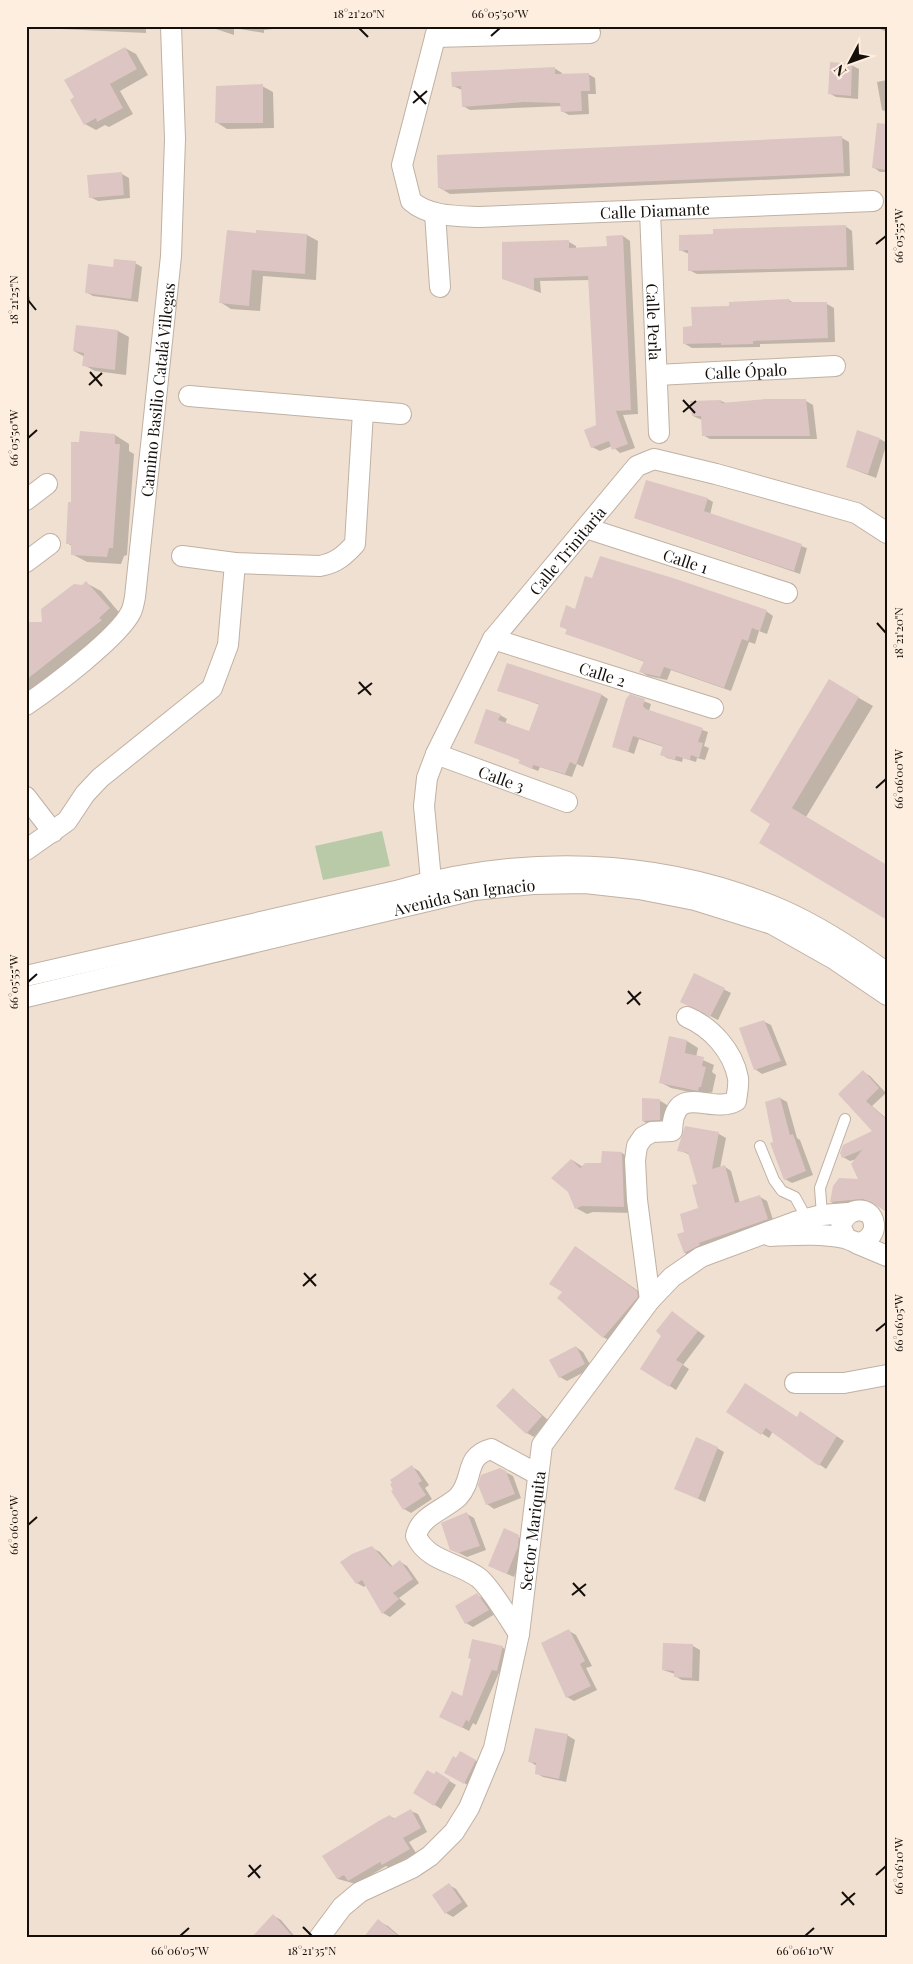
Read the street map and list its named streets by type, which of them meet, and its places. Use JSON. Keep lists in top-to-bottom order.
{
  "streets": {
    "street": [
      "Calle Diamante",
      "Calle Perla",
      "Calle Ópalo",
      "Camino Basilio Catalá Villegas",
      "Calle Trinitaria",
      "Calle 1",
      "Calle 2",
      "Calle 3",
      "Avenida San Ignacio",
      "Sector Mariquita"
    ]
  },
  "crossings": [
    ["Calle Diamante", "Calle Perla"],
    ["Calle Perla", "Calle Ópalo"],
    ["Calle Trinitaria", "Calle 1"],
    ["Calle Trinitaria", "Calle 2"],
    ["Calle Trinitaria", "Calle 3"],
    ["Calle Trinitaria", "Avenida San Ignacio"]
  ],
  "north": "bottom left",
  "coordinates": [
    "18°21'20\"N",
    "66°05'50\"W",
    "66°05'55\"W",
    "18°21'25\"N",
    "66°06'00\"W",
    "66°06'05\"W",
    "66°06'10\"W",
    "18°21'35\"N"
  ]
}
